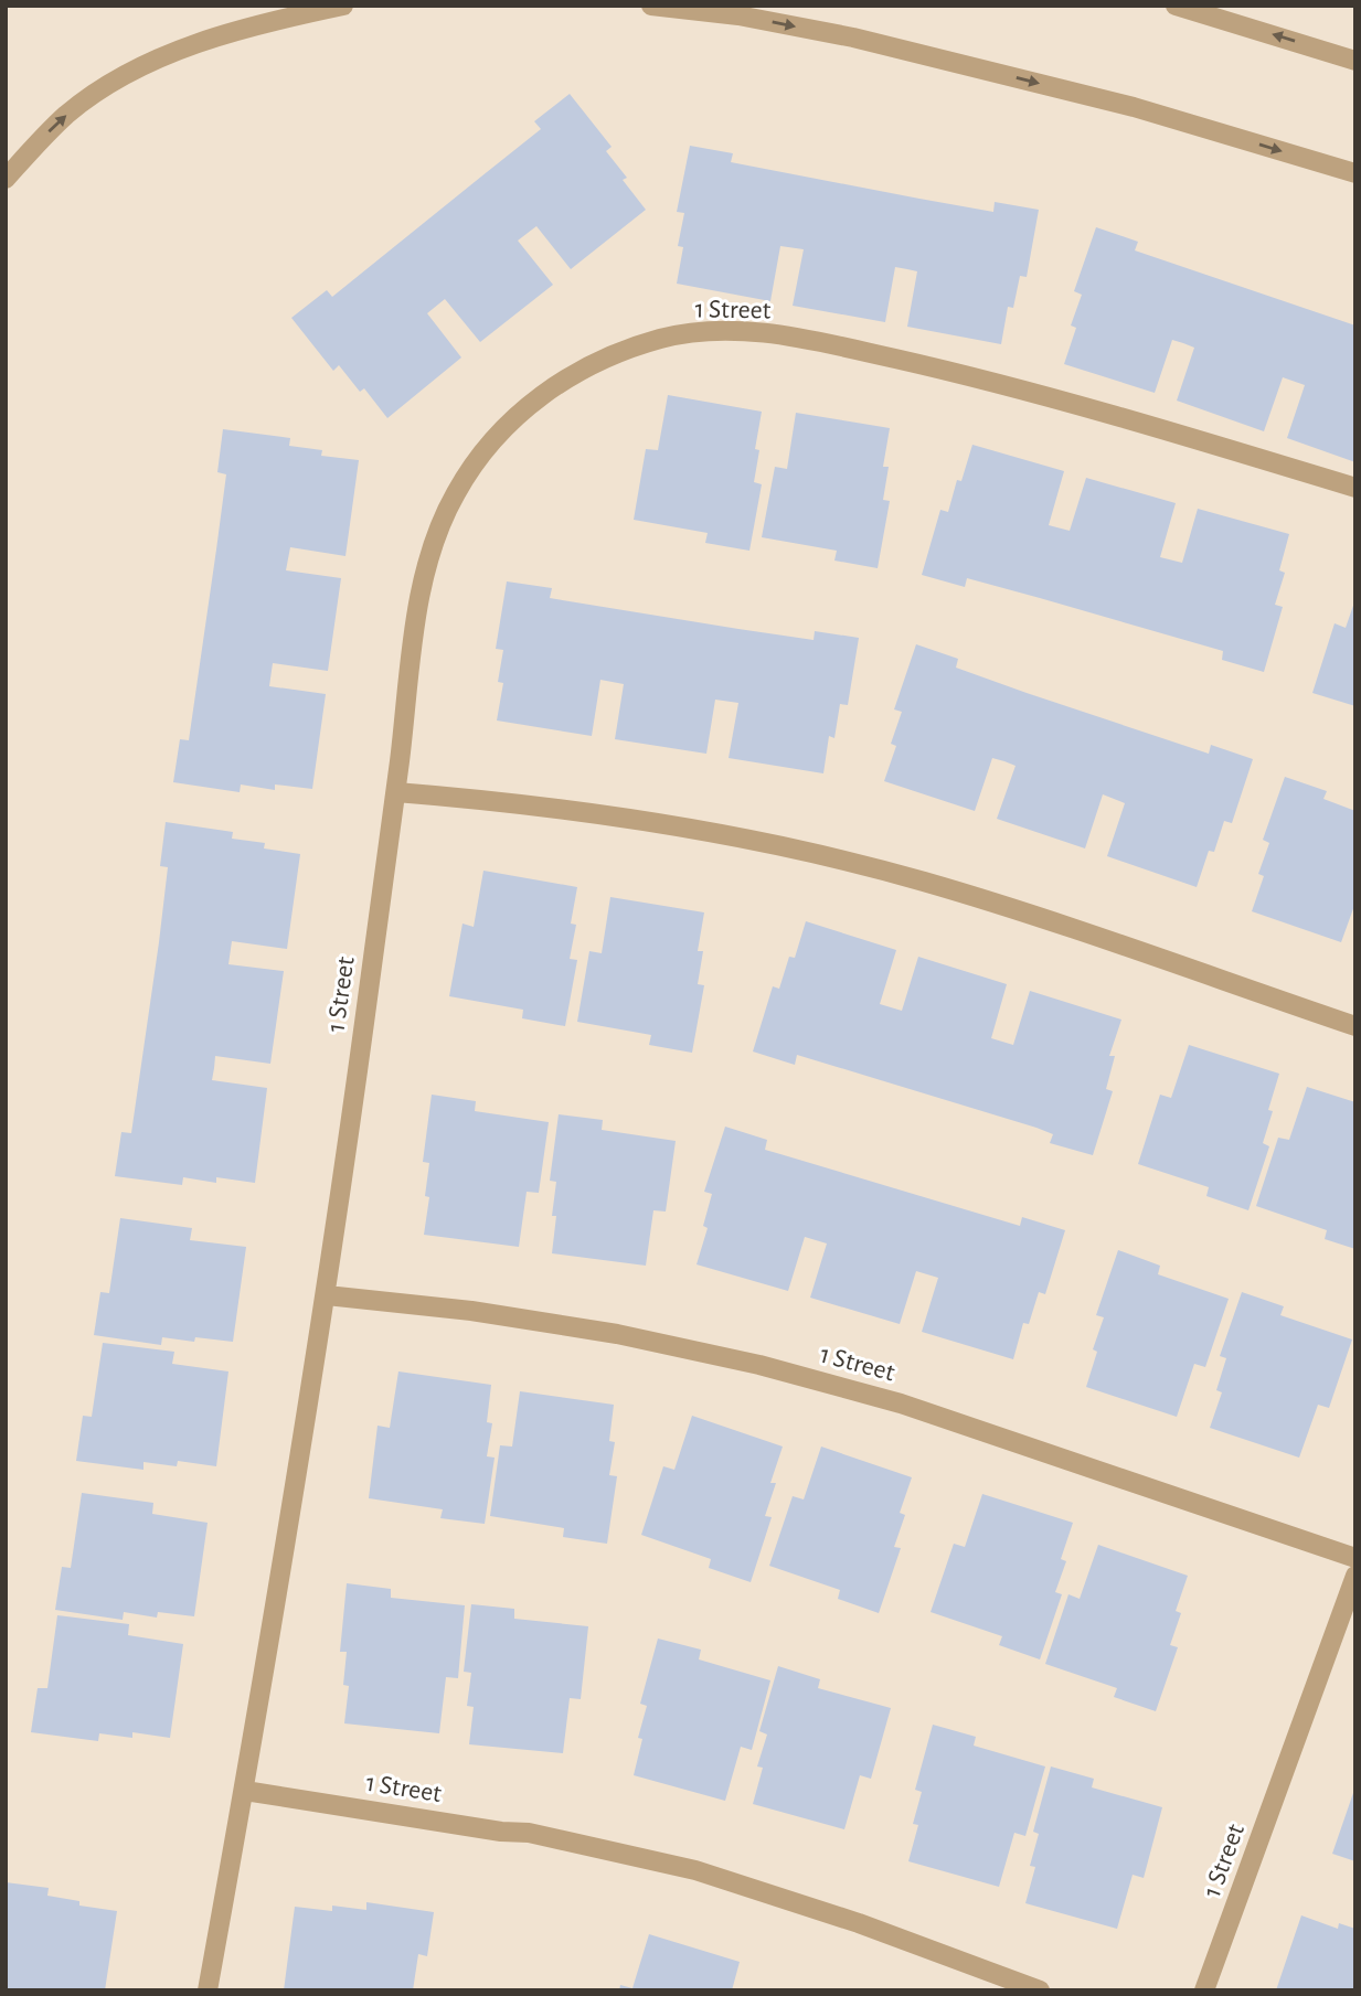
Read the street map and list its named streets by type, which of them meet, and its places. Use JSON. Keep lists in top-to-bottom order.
{
  "streets": {
    "street": ["1 Street"]
  }
}
